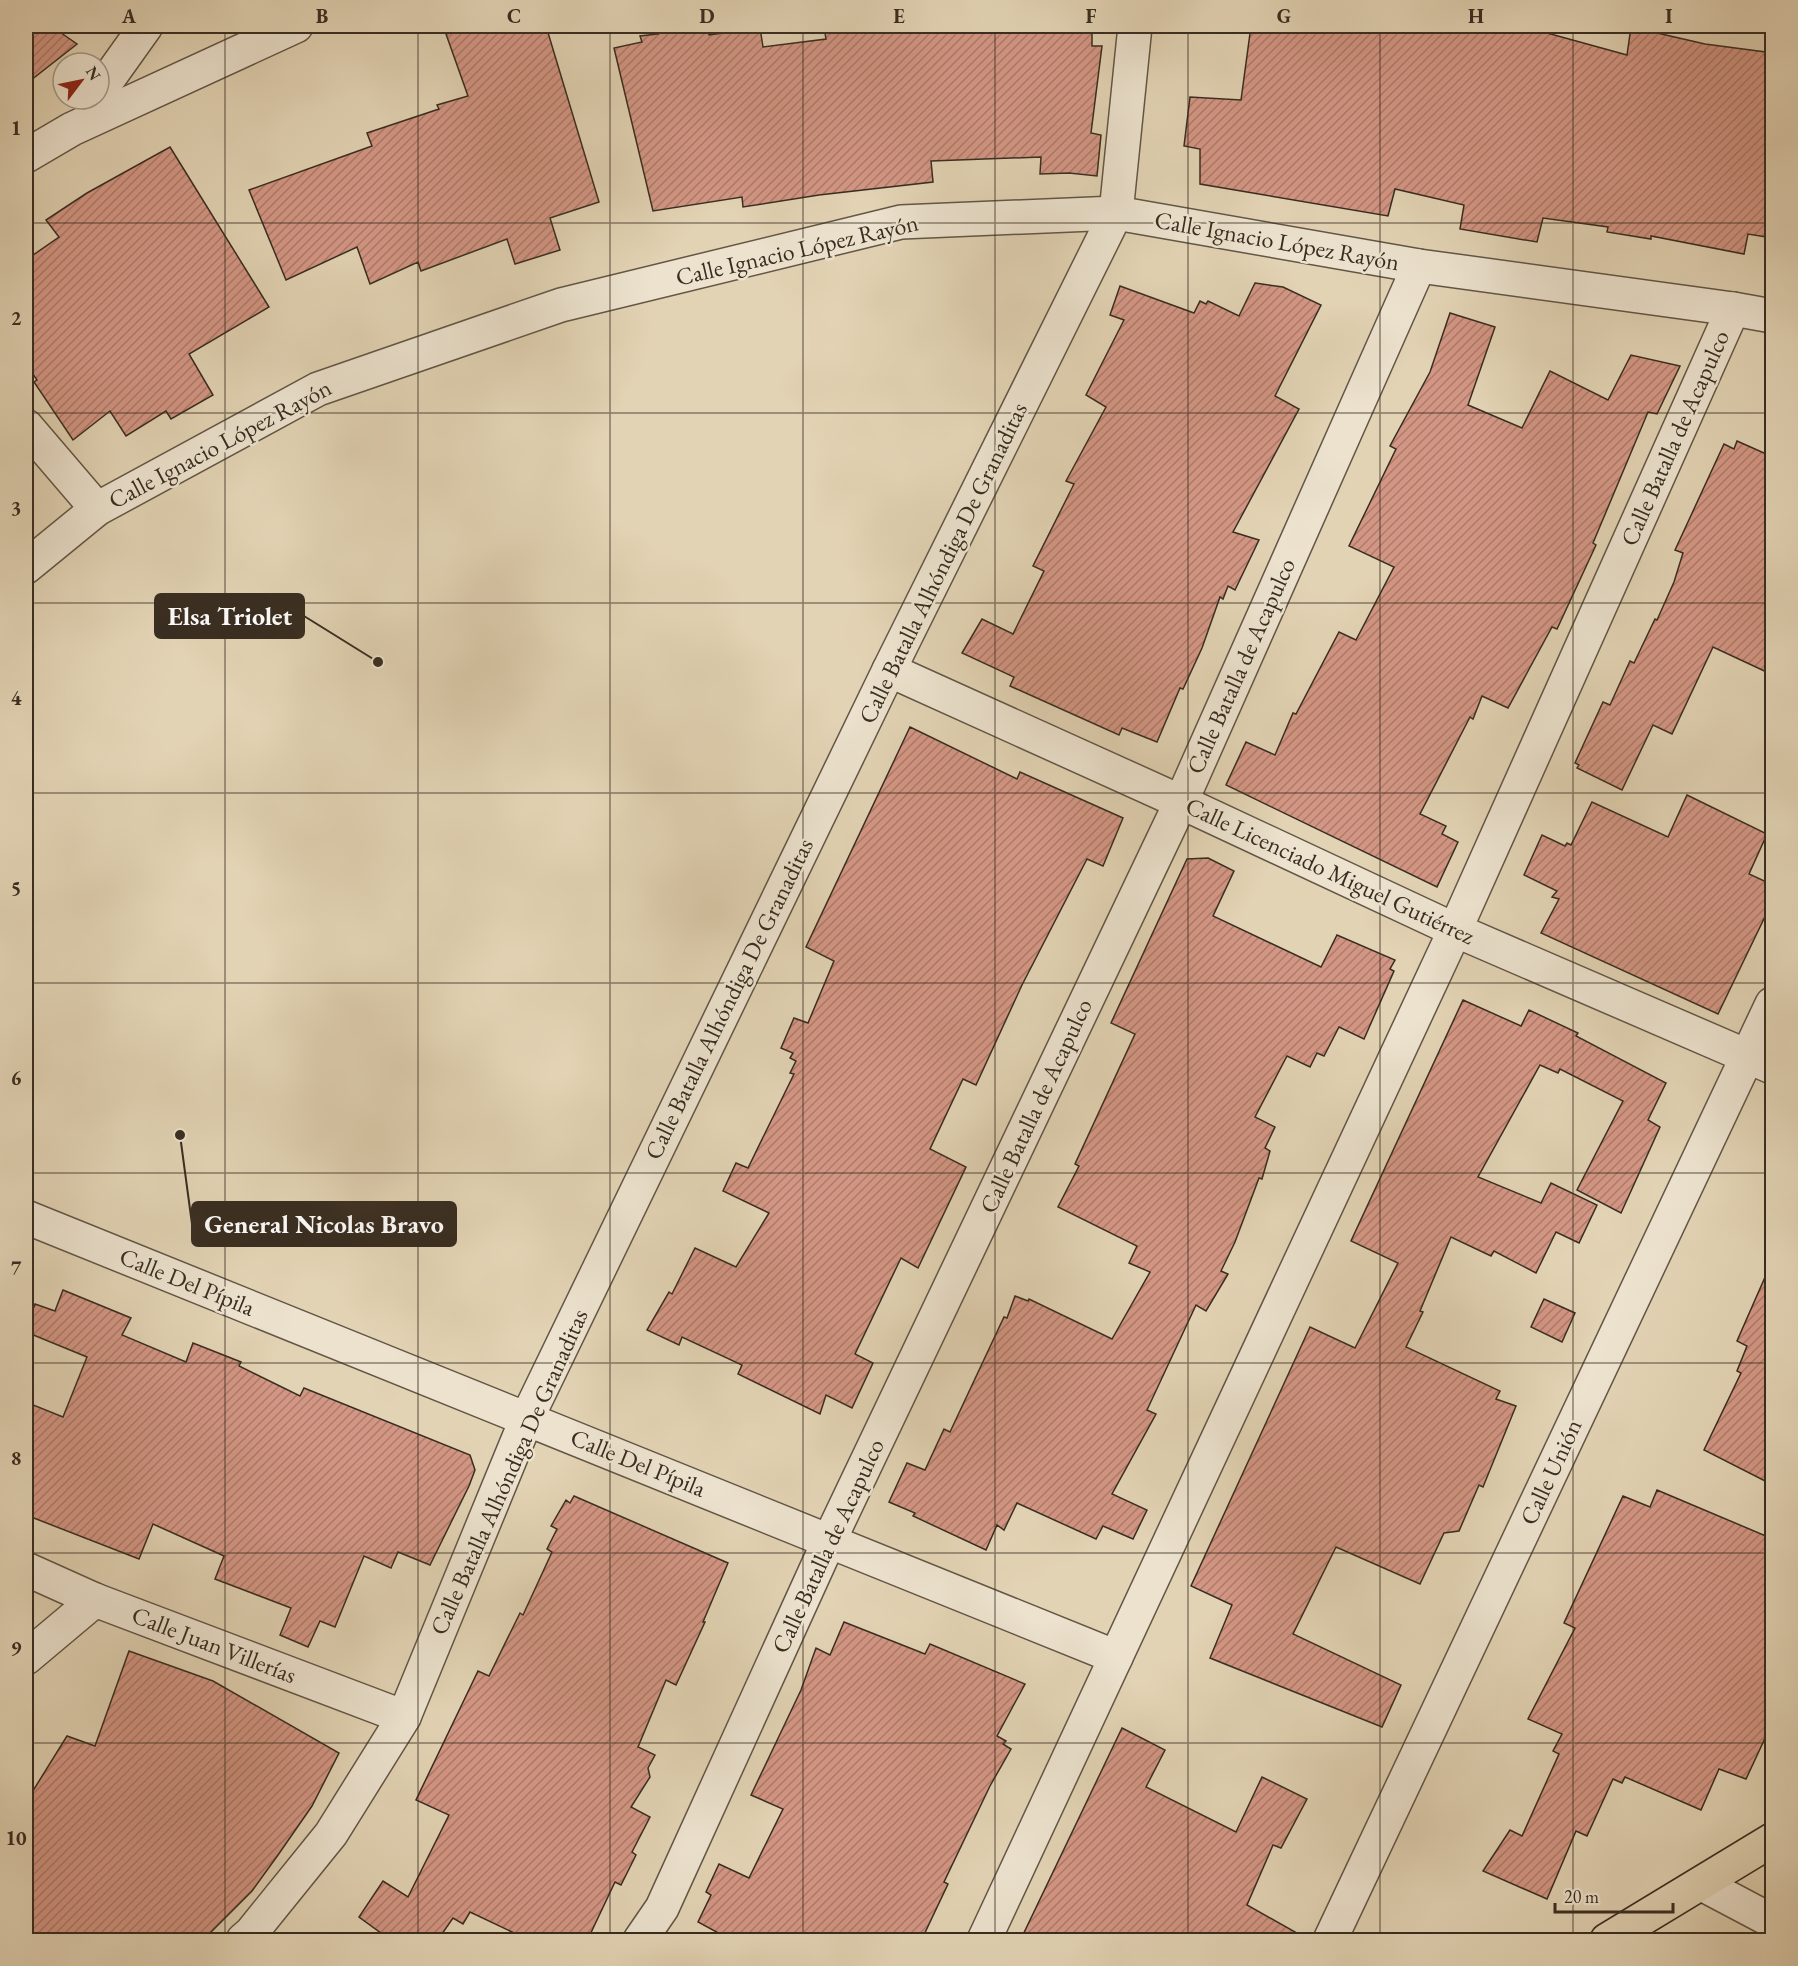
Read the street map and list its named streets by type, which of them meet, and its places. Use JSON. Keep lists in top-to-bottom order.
{
  "streets": {
    "street": [
      "Calle Ignacio López Rayón",
      "Calle Batalla de Acapulco",
      "Calle Batalla Alhóndiga De Granaditas",
      "Calle Licenciado Miguel Gutiérrez",
      "Calle Del Pípila",
      "Calle Unión",
      "Calle Juan Villerías"
    ]
  },
  "crossings": [
    ["Calle Ignacio López Rayón", "Calle Batalla de Acapulco"],
    ["Calle Ignacio López Rayón", "Calle Batalla Alhóndiga De Granaditas"],
    ["Calle Batalla de Acapulco", "Calle Licenciado Miguel Gutiérrez"],
    ["Calle Batalla de Acapulco", "Calle Del Pípila"],
    ["Calle Batalla Alhóndiga De Granaditas", "Calle Licenciado Miguel Gutiérrez"],
    ["Calle Batalla Alhóndiga De Granaditas", "Calle Del Pípila"],
    ["Calle Batalla Alhóndiga De Granaditas", "Calle Juan Villerías"],
    ["Calle Licenciado Miguel Gutiérrez", "Calle Unión"]
  ],
  "places": ["Elsa Triolet", "General Nicolas Bravo"],
  "scale_bar": "20 m",
  "north": "top right",
  "grid": {
    "columns": [
      "A",
      "B",
      "C",
      "D",
      "E",
      "F",
      "G",
      "H",
      "I"
    ],
    "rows": [
      "1",
      "2",
      "3",
      "4",
      "5",
      "6",
      "7",
      "8",
      "9",
      "10"
    ]
  }
}
